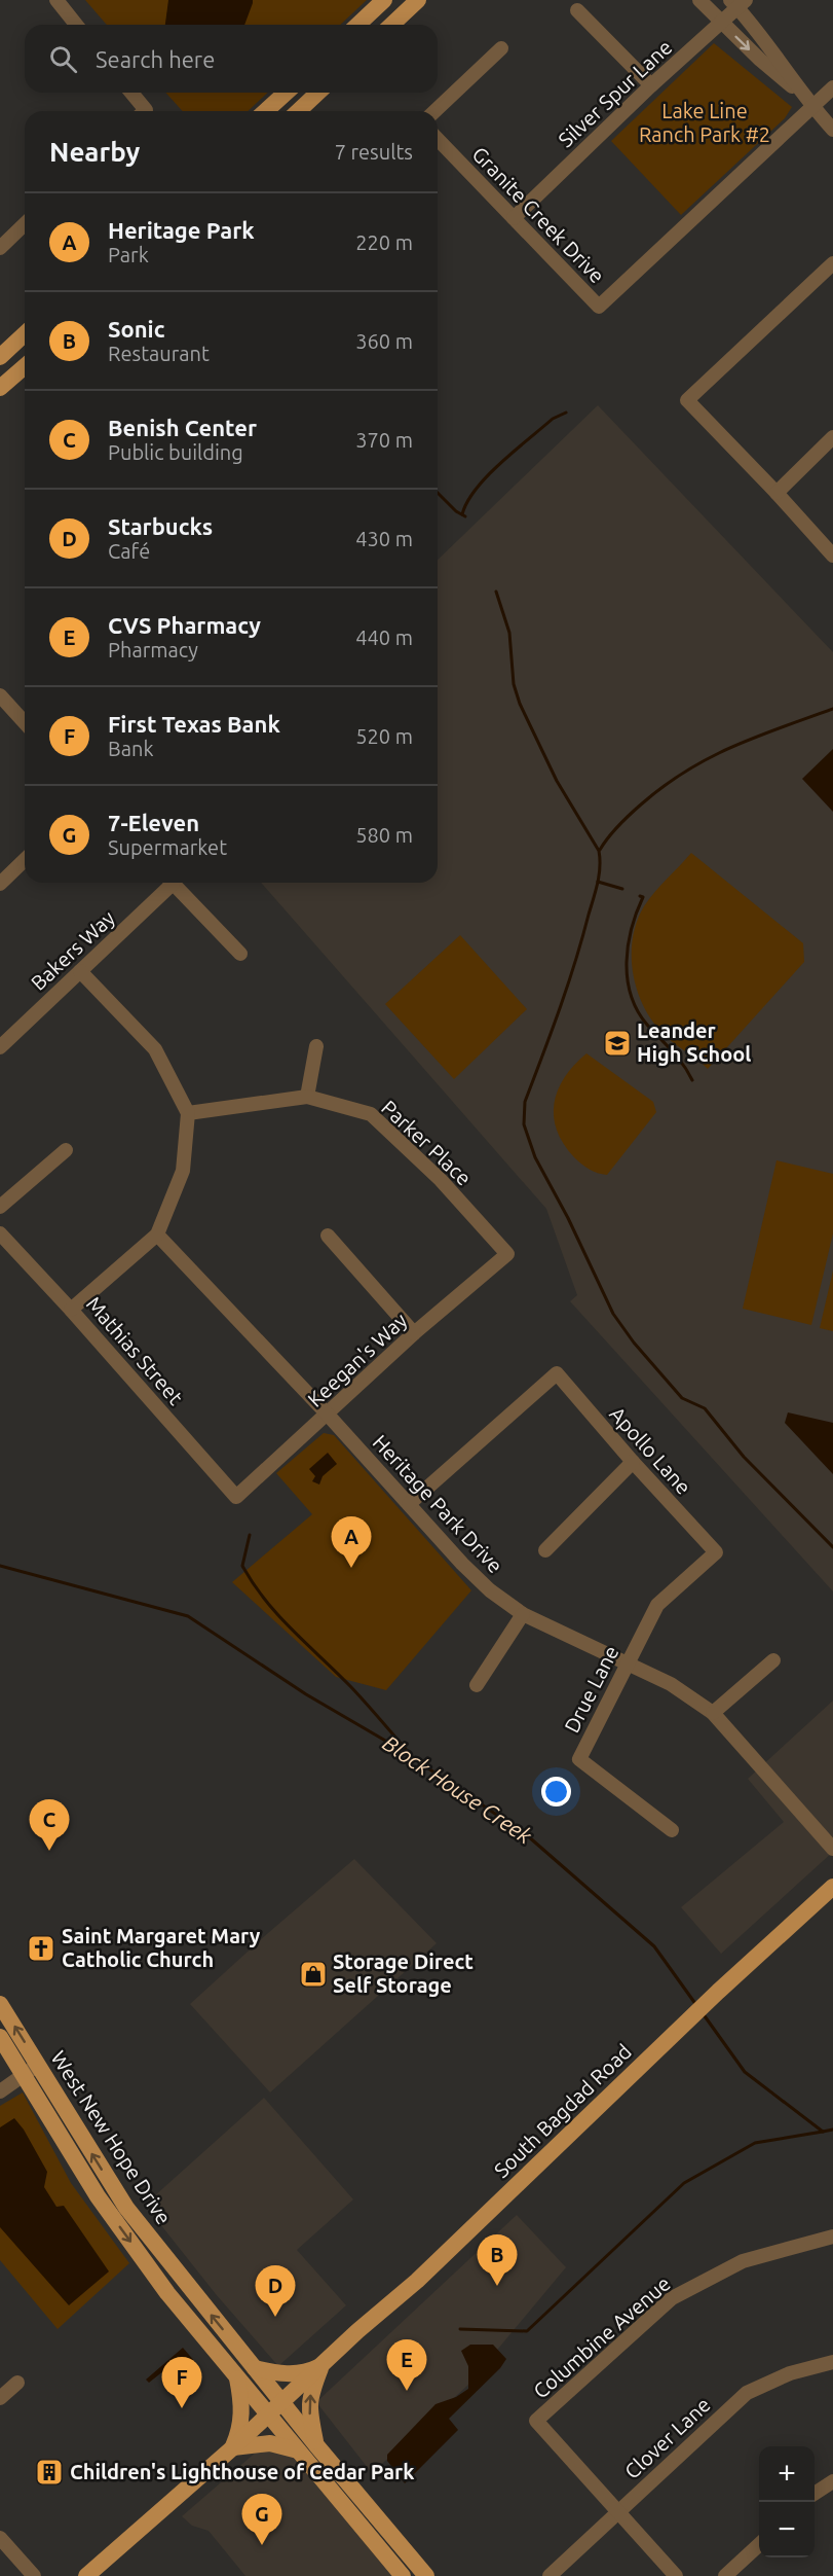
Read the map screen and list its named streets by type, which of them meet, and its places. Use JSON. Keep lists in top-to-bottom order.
{
  "streets": {
    "main road": ["South Bagdad Road", "West New Hope Drive"],
    "street": [
      "Silver Spur Lane",
      "Granite Creek Drive",
      "Bakers Way",
      "Parker Place",
      "Mathias Street",
      "Keegan's Way",
      "Apollo Lane",
      "Heritage Park Drive",
      "Drue Lane",
      "Columbine Avenue",
      "Clover Lane"
    ]
  },
  "crossings": [
    ["Silver Spur Lane", "Granite Creek Drive"],
    ["Parker Place", "Keegan's Way"],
    ["Mathias Street", "Keegan's Way"],
    ["Keegan's Way", "Heritage Park Drive"],
    ["Apollo Lane", "Heritage Park Drive"],
    ["Apollo Lane", "Drue Lane"],
    ["Heritage Park Drive", "Drue Lane"],
    ["South Bagdad Road", "West New Hope Drive"],
    ["Columbine Avenue", "Clover Lane"]
  ],
  "water": ["Block House Creek"],
  "parks": ["Lake Line Ranch Park #2"],
  "places": {
    "school or university": ["Leander High School"],
    "church": ["Saint Margaret Mary Catholic Church"],
    "shop": ["Storage Direct Self Storage"],
    "building": ["Children's Lighthouse of Cedar Park"]
  },
  "page": {
    "search": "Search here",
    "heading": ["Nearby", "7 results"],
    "list": [
      {
        "mark": "A",
        "name": "Heritage Park",
        "note": "Park",
        "value": "220 m"
      },
      {
        "mark": "B",
        "name": "Sonic",
        "note": "Restaurant",
        "value": "360 m"
      },
      {
        "mark": "C",
        "name": "Benish Center",
        "note": "Public building",
        "value": "370 m"
      },
      {
        "mark": "D",
        "name": "Starbucks",
        "note": "Café",
        "value": "430 m"
      },
      {
        "mark": "E",
        "name": "CVS Pharmacy",
        "note": "Pharmacy",
        "value": "440 m"
      },
      {
        "mark": "F",
        "name": "First Texas Bank",
        "note": "Bank",
        "value": "520 m"
      },
      {
        "mark": "G",
        "name": "7-Eleven",
        "note": "Supermarket",
        "value": "580 m"
      }
    ],
    "pins": [
      "A",
      "C",
      "B",
      "D",
      "E",
      "F",
      "G"
    ],
    "map_buttons": ["+", "−"]
  }
}
